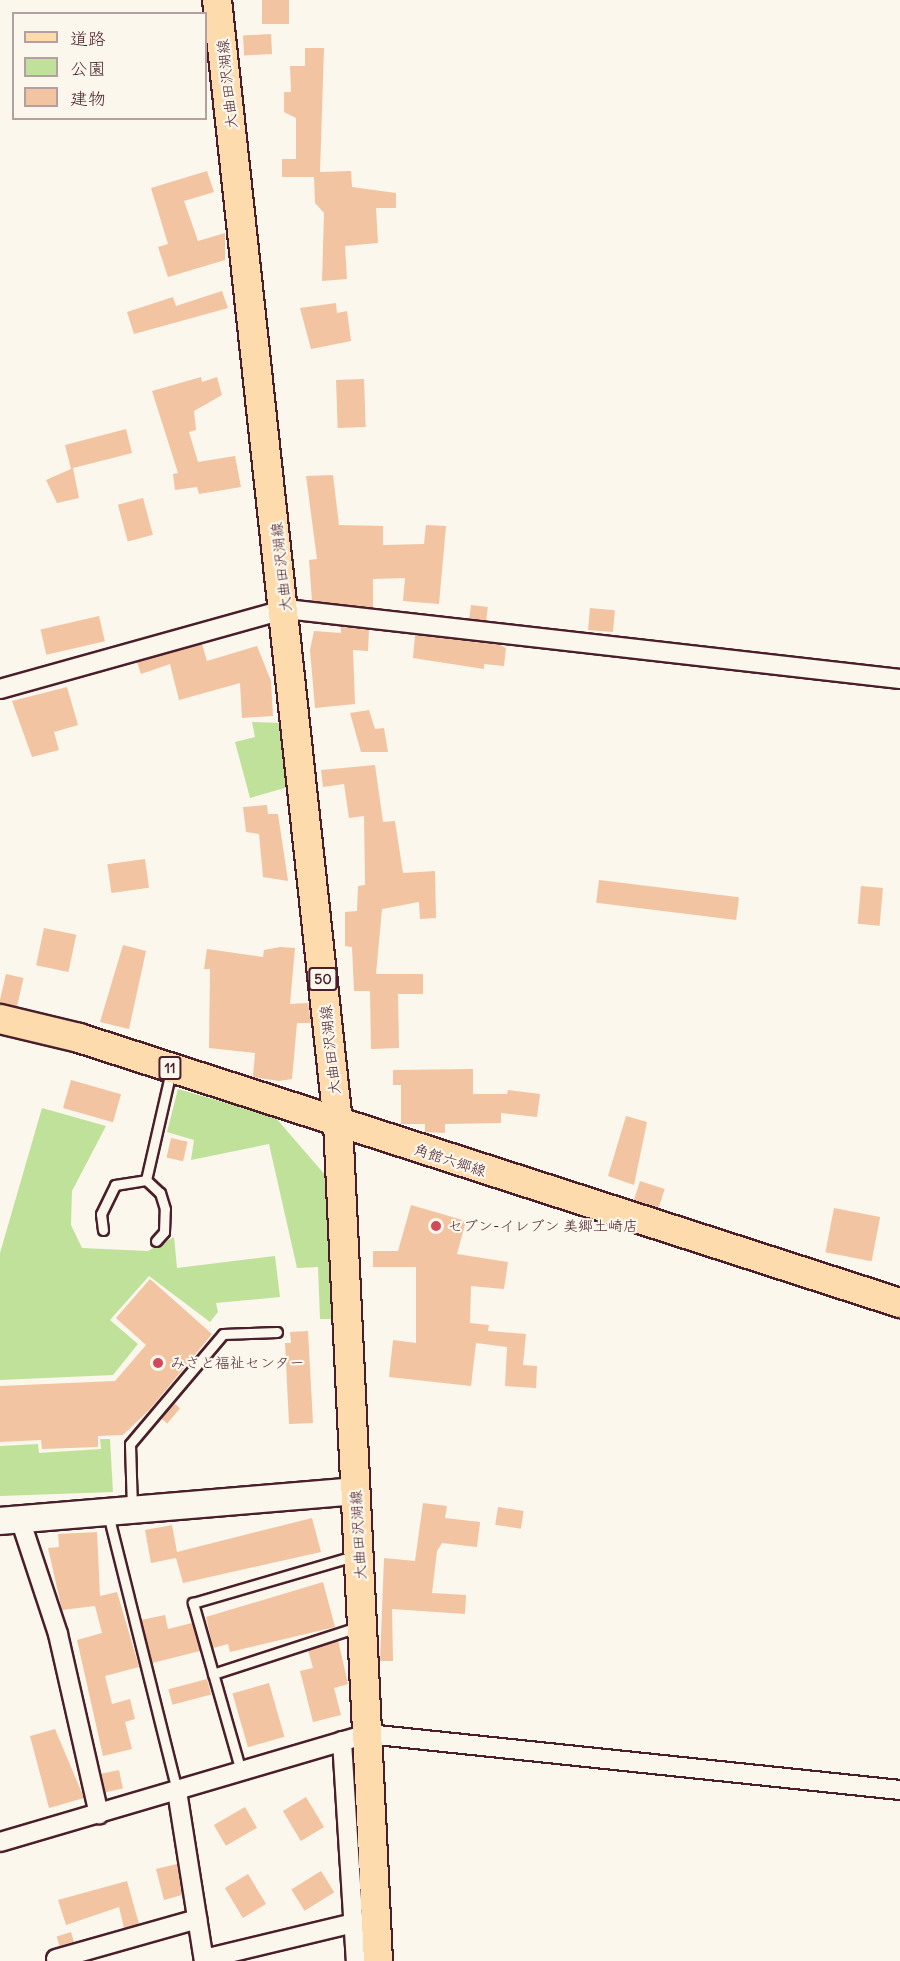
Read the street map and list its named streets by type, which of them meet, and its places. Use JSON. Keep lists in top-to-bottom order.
{
  "streets": {
    "main road": [
      "大曲田沢湖線",
      "50",
      "11",
      "角館六郷線"
    ]
  },
  "crossings": [
    ["大曲田沢湖線", "角館六郷線"]
  ],
  "places": ["セブン-イレブン 美郷土崎店", "みさと福祉センター"],
  "legend": ["道路", "公園", "建物"]
}
